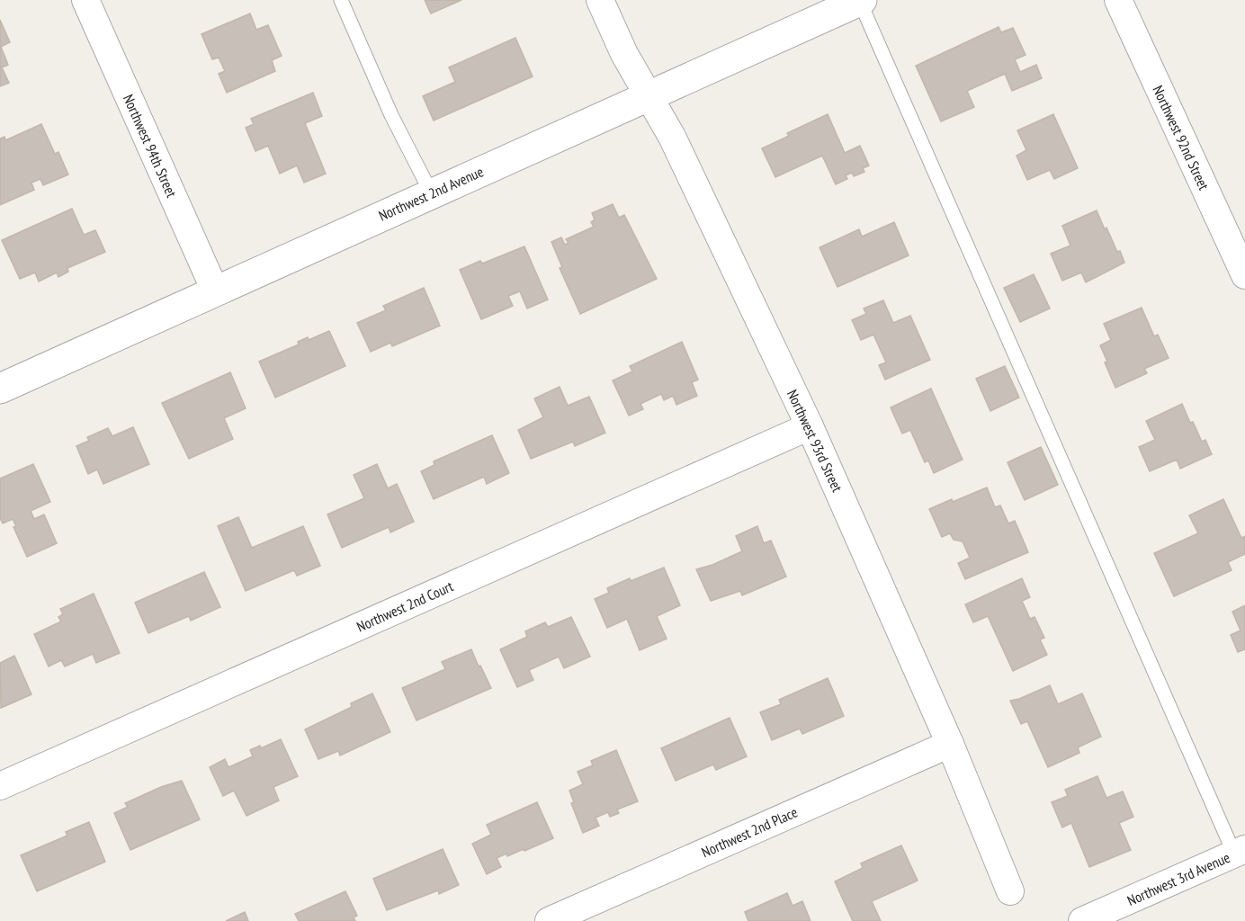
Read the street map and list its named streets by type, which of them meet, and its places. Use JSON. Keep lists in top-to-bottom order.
{
  "streets": {
    "street": [
      "Northwest 92nd Street",
      "Northwest 94th Street",
      "Northwest 2nd Avenue",
      "Northwest 93rd Street",
      "Northwest 2nd Court",
      "Northwest 2nd Place",
      "Northwest 3rd Avenue"
    ]
  },
  "crossings": [
    ["Northwest 94th Street", "Northwest 2nd Avenue"],
    ["Northwest 2nd Avenue", "Northwest 93rd Street"],
    ["Northwest 93rd Street", "Northwest 2nd Court"],
    ["Northwest 93rd Street", "Northwest 2nd Place"]
  ]
}
